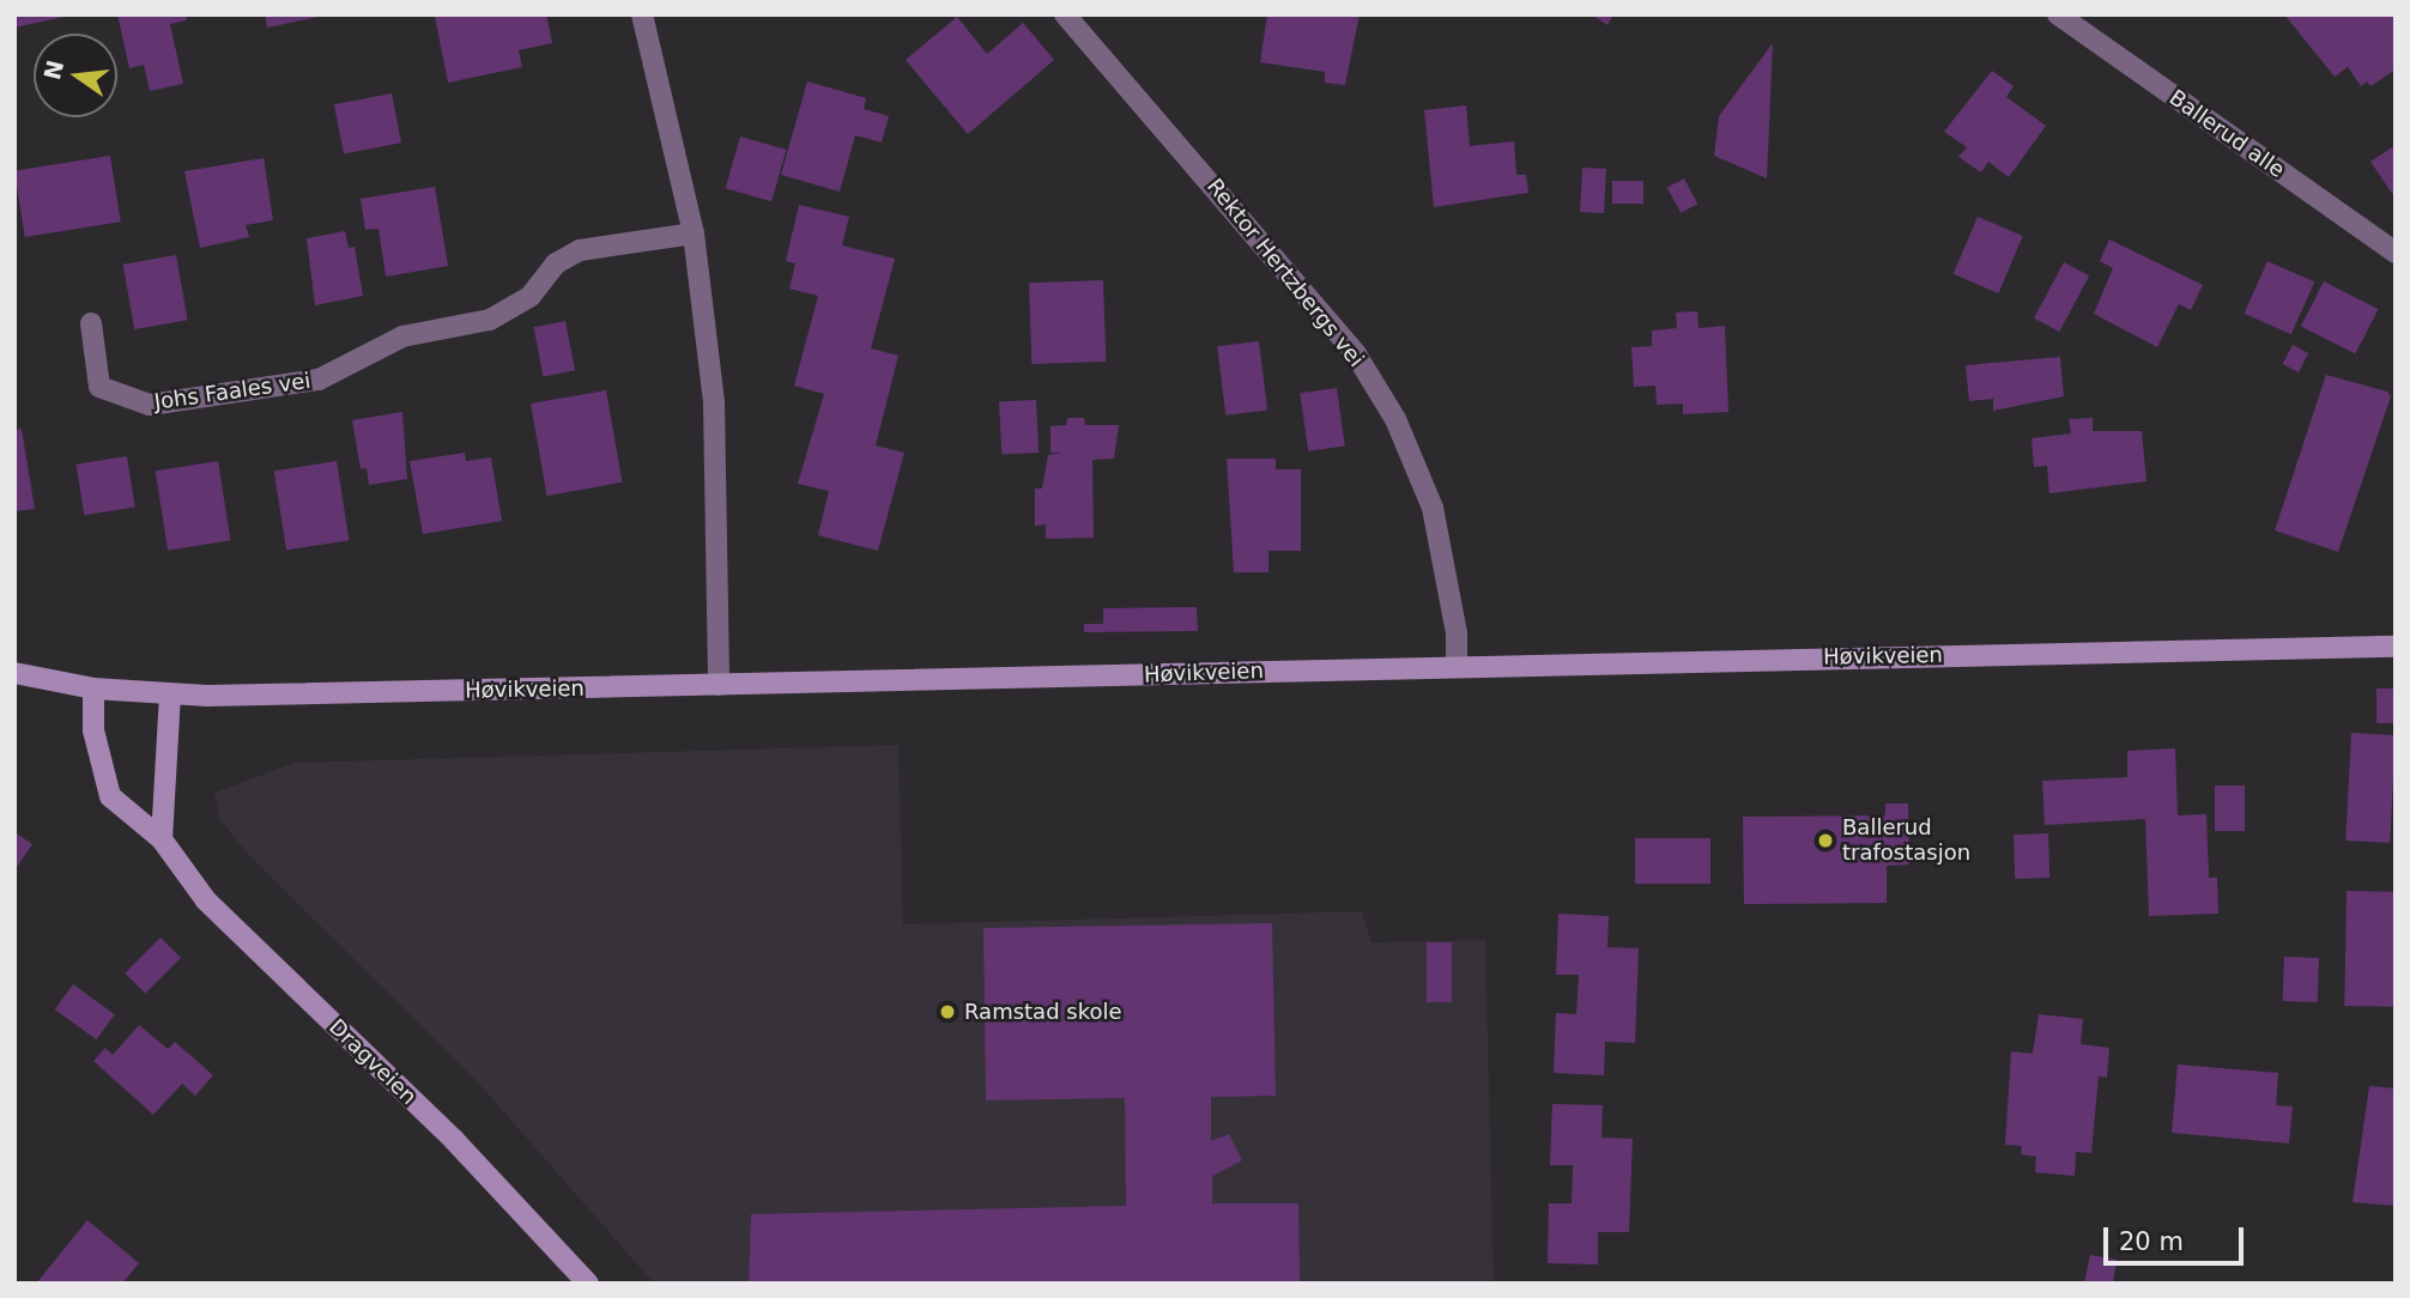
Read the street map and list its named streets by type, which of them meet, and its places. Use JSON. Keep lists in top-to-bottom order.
{
  "streets": {
    "main road": ["Høvikveien", "Dragveien"],
    "street": ["Ballerud alle", "Rektor Hertzbergs vei", "Johs Faales vei"]
  },
  "crossings": [
    ["Rektor Hertzbergs vei", "Høvikveien"],
    ["Høvikveien", "Dragveien"]
  ],
  "places": ["Ballerud trafostasjon", "Ramstad skole"],
  "scale_bar": "20 m",
  "north": "left"
}
